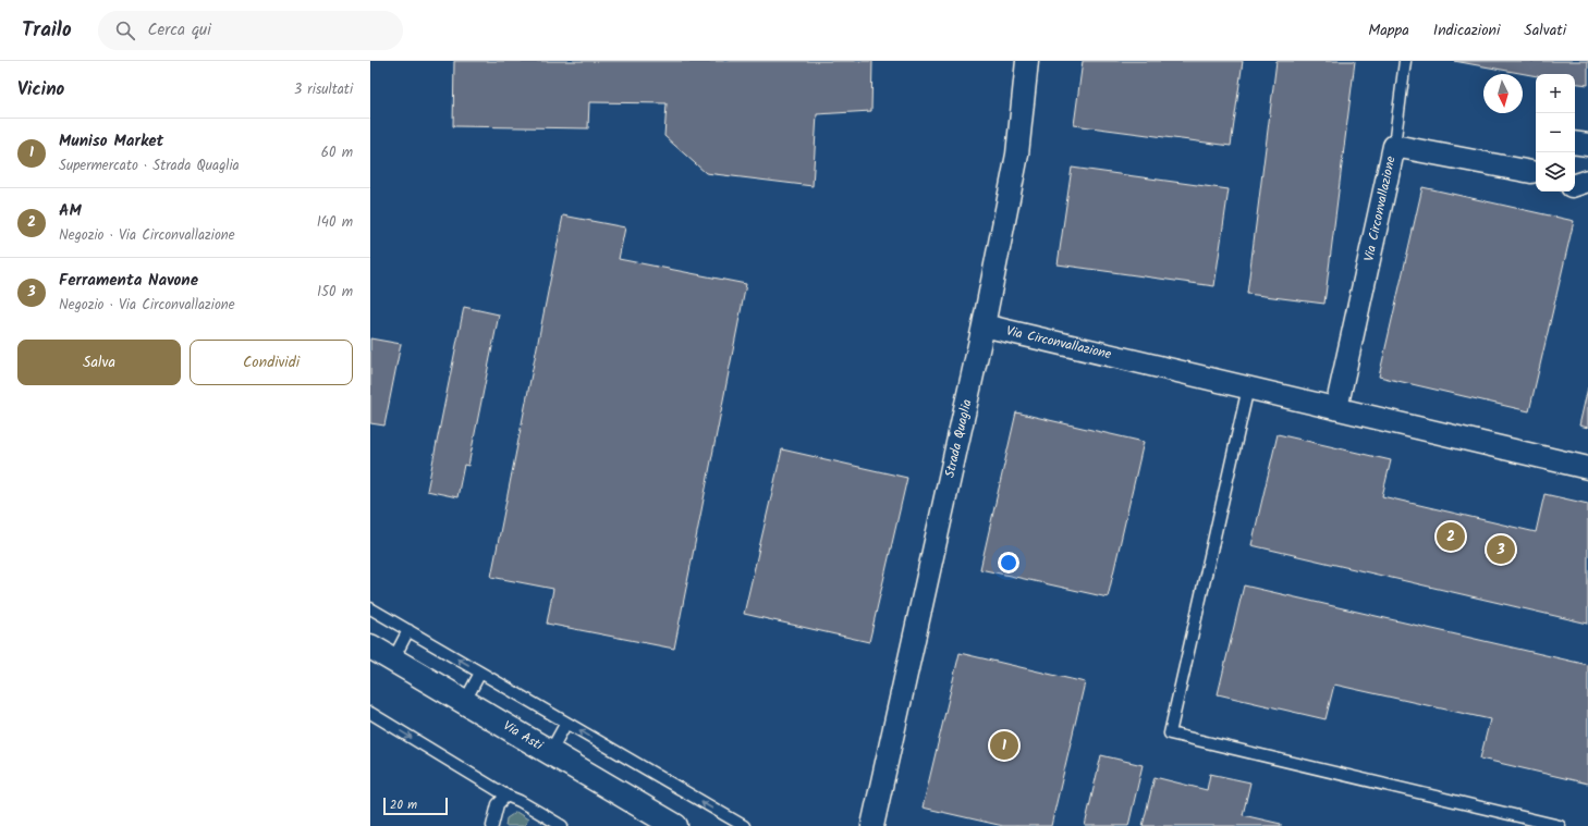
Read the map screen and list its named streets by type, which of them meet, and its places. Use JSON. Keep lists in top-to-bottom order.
{
  "streets": {
    "main road": ["Via Asti"],
    "street": ["Via Circonvallazione", "Strada Quaglia"]
  },
  "crossings": [
    ["Via Circonvallazione", "Strada Quaglia"]
  ],
  "scale_bar": "20 m",
  "north": "bottom",
  "page": {
    "header": "Trailo",
    "search": "Cerca qui",
    "nav": ["Mappa", "Indicazioni", "Salvati"],
    "heading": ["Vicino", "3 risultati"],
    "map_buttons": ["+", "−"],
    "list": [
      {
        "mark": "1",
        "name": "Muniso Market",
        "note": "Supermercato · Strada Quaglia",
        "value": "60 m"
      },
      {
        "mark": "2",
        "name": "AM",
        "note": "Negozio · Via Circonvallazione",
        "value": "140 m"
      },
      {
        "mark": "3",
        "name": "Ferramenta Navone",
        "note": "Negozio · Via Circonvallazione",
        "value": "150 m"
      }
    ],
    "buttons": ["Salva", "Condividi"],
    "pins": ["2", "3", "1"],
    "scale": "20 m"
  }
}
